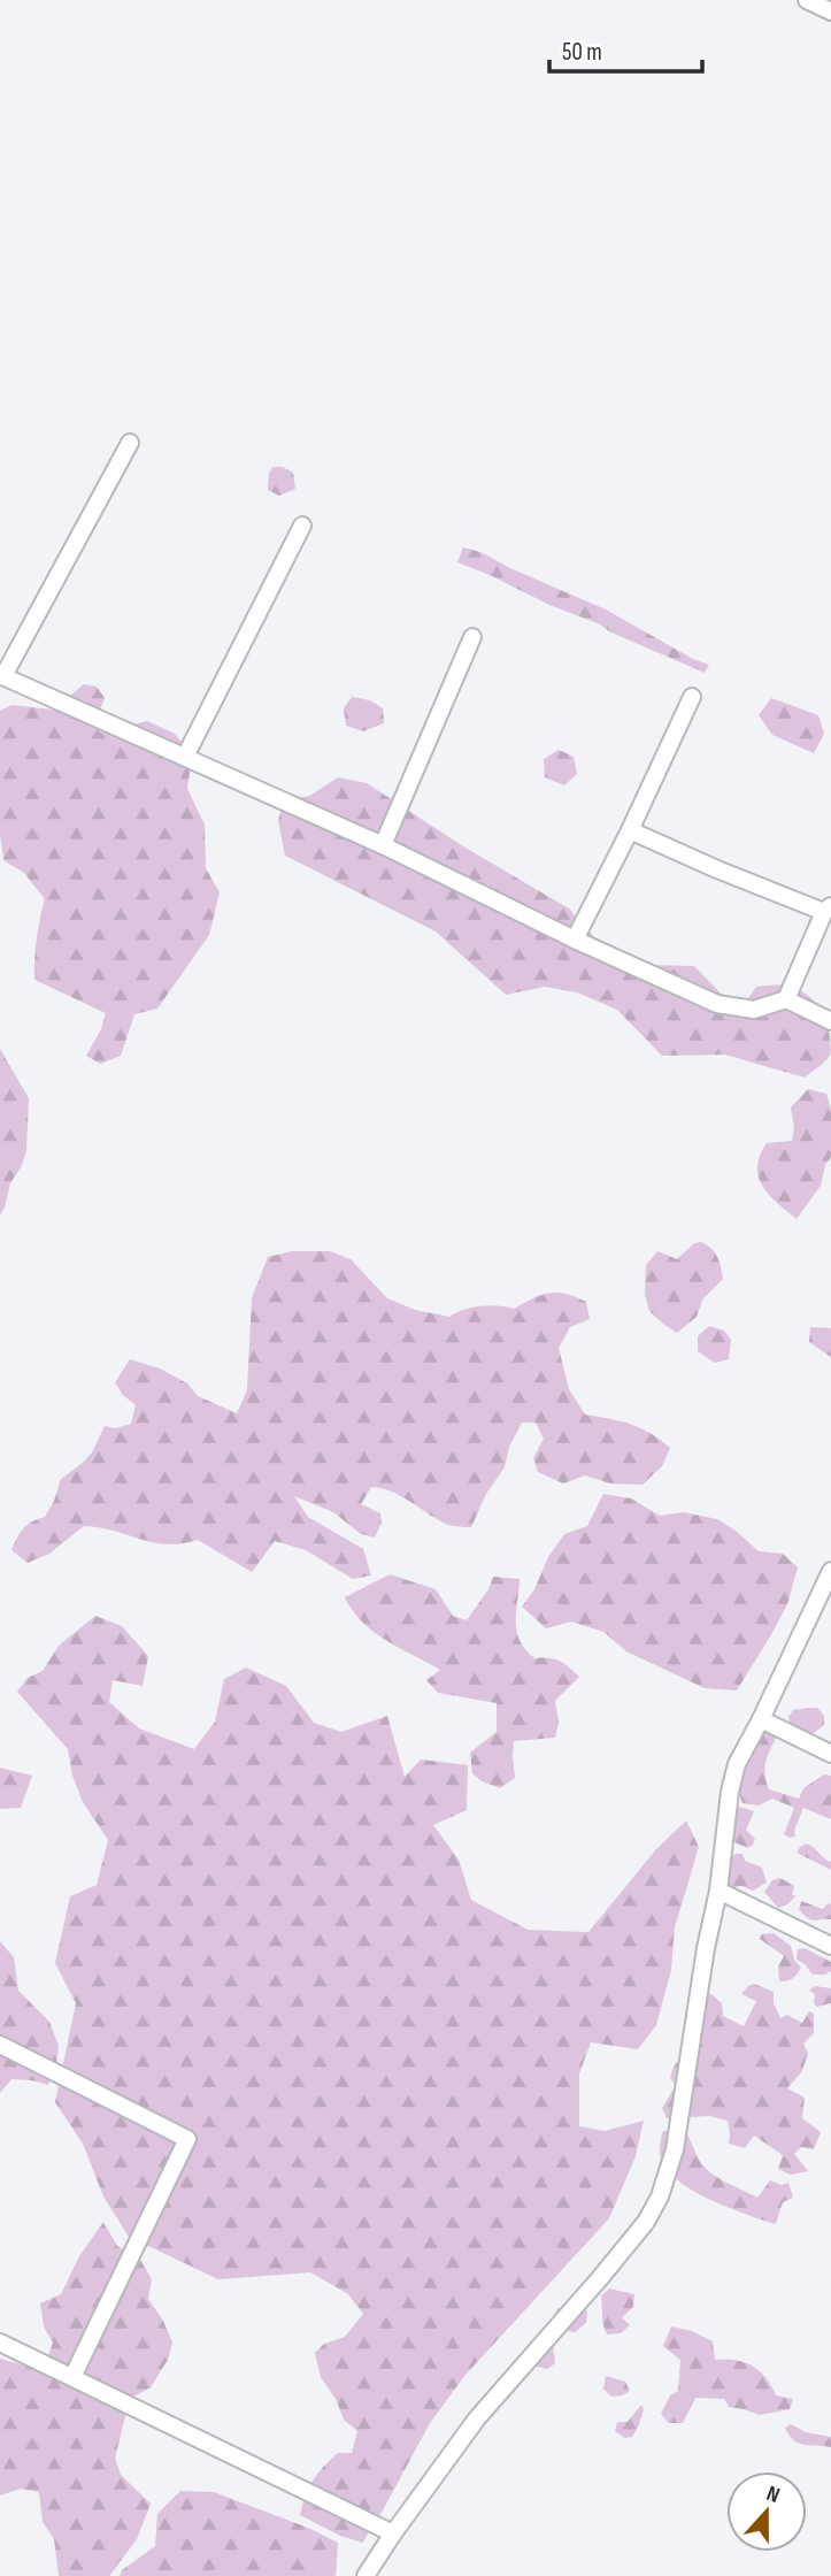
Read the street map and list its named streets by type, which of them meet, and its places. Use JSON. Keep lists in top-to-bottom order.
{
  "scale_bar": "50 m",
  "north": "top"
}
